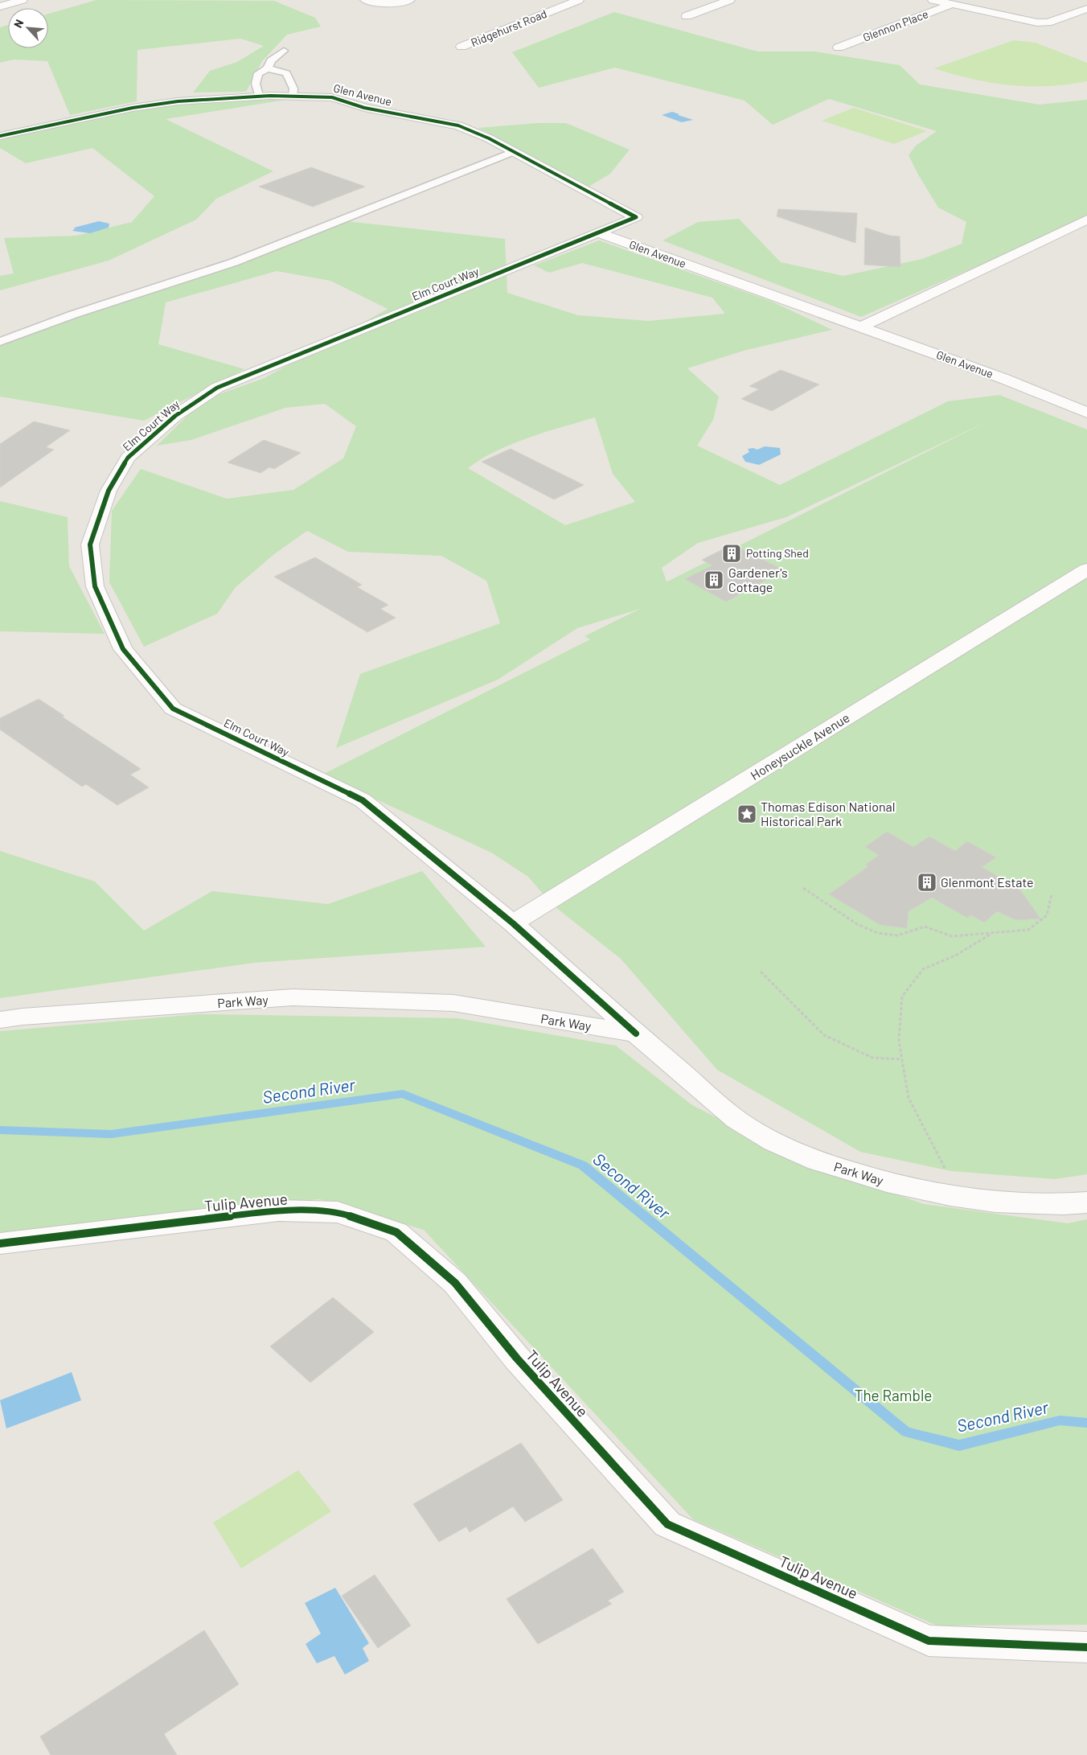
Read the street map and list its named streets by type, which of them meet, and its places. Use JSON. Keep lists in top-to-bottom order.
{
  "streets": {
    "street": [
      "Glennon Place",
      "Ridgehurst Road",
      "Glen Avenue",
      "Elm Court Way",
      "Honeysuckle Avenue",
      "Park Way",
      "Tulip Avenue"
    ]
  },
  "crossings": [
    ["Glen Avenue", "Elm Court Way"],
    ["Elm Court Way", "Honeysuckle Avenue"],
    ["Elm Court Way", "Park Way"]
  ],
  "water": ["Second River"],
  "parks": ["The Ramble"],
  "places": {
    "building": ["Potting Shed", "Gardener's Cottage", "Glenmont Estate"],
    "place": ["Thomas Edison National Historical Park"]
  },
  "north": "top left"
}
